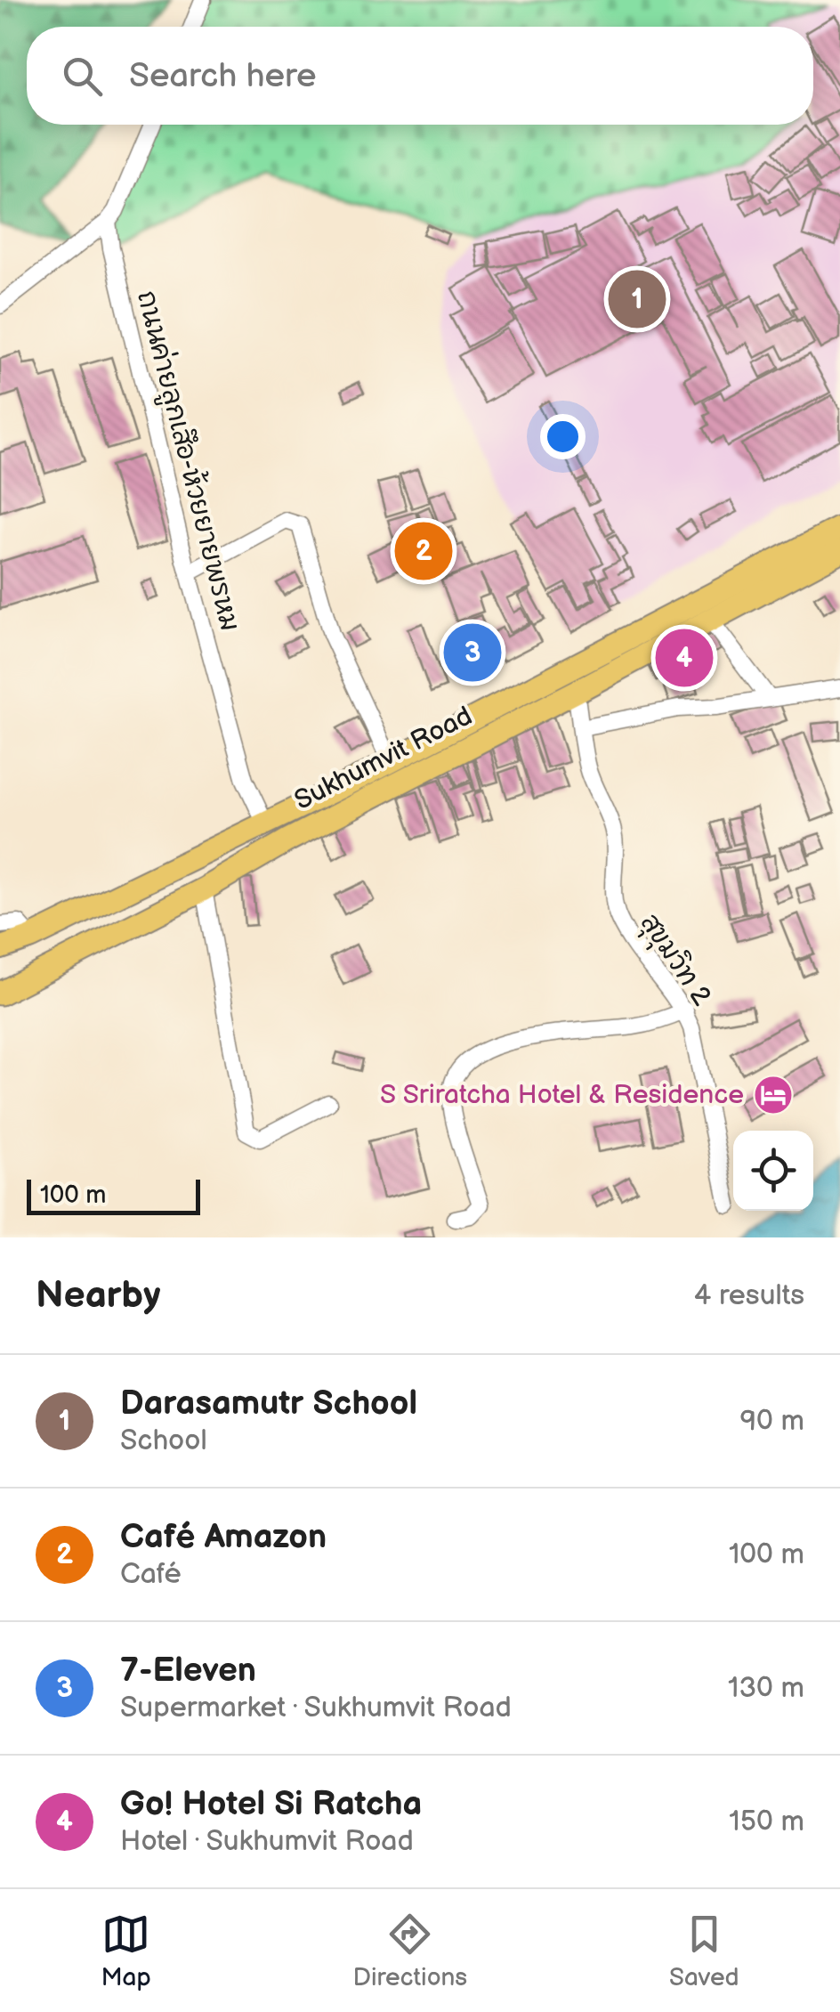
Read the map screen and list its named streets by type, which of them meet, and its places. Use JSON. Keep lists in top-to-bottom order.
{
  "streets": {
    "highway": ["Sukhumvit Road"],
    "street": ["ถนนค่ายลูกเสึอ-ห้วยยายพรหม", "สุขุมวิท 2"]
  },
  "crossings": [
    ["ถนนค่ายลูกเสึอ-ห้วยยายพรหม", "Sukhumvit Road"],
    ["Sukhumvit Road", "สุขุมวิท 2"]
  ],
  "places": {
    "hotel": ["S Sriratcha Hotel & Residence"]
  },
  "scale_bar": "100 m",
  "page": {
    "search": "Search here",
    "pins": [
      "1",
      "2",
      "3",
      "4"
    ],
    "scale": "100 m",
    "heading": ["Nearby", "4 results"],
    "list": [
      {
        "mark": "1",
        "name": "Darasamutr School",
        "note": "School",
        "value": "90 m"
      },
      {
        "mark": "2",
        "name": "Café Amazon",
        "note": "Café",
        "value": "100 m"
      },
      {
        "mark": "3",
        "name": "7-Eleven",
        "note": "Supermarket · Sukhumvit Road",
        "value": "130 m"
      },
      {
        "mark": "4",
        "name": "Go! Hotel Si Ratcha",
        "note": "Hotel · Sukhumvit Road",
        "value": "150 m"
      }
    ],
    "nav": ["Map", "Directions", "Saved"]
  }
}
